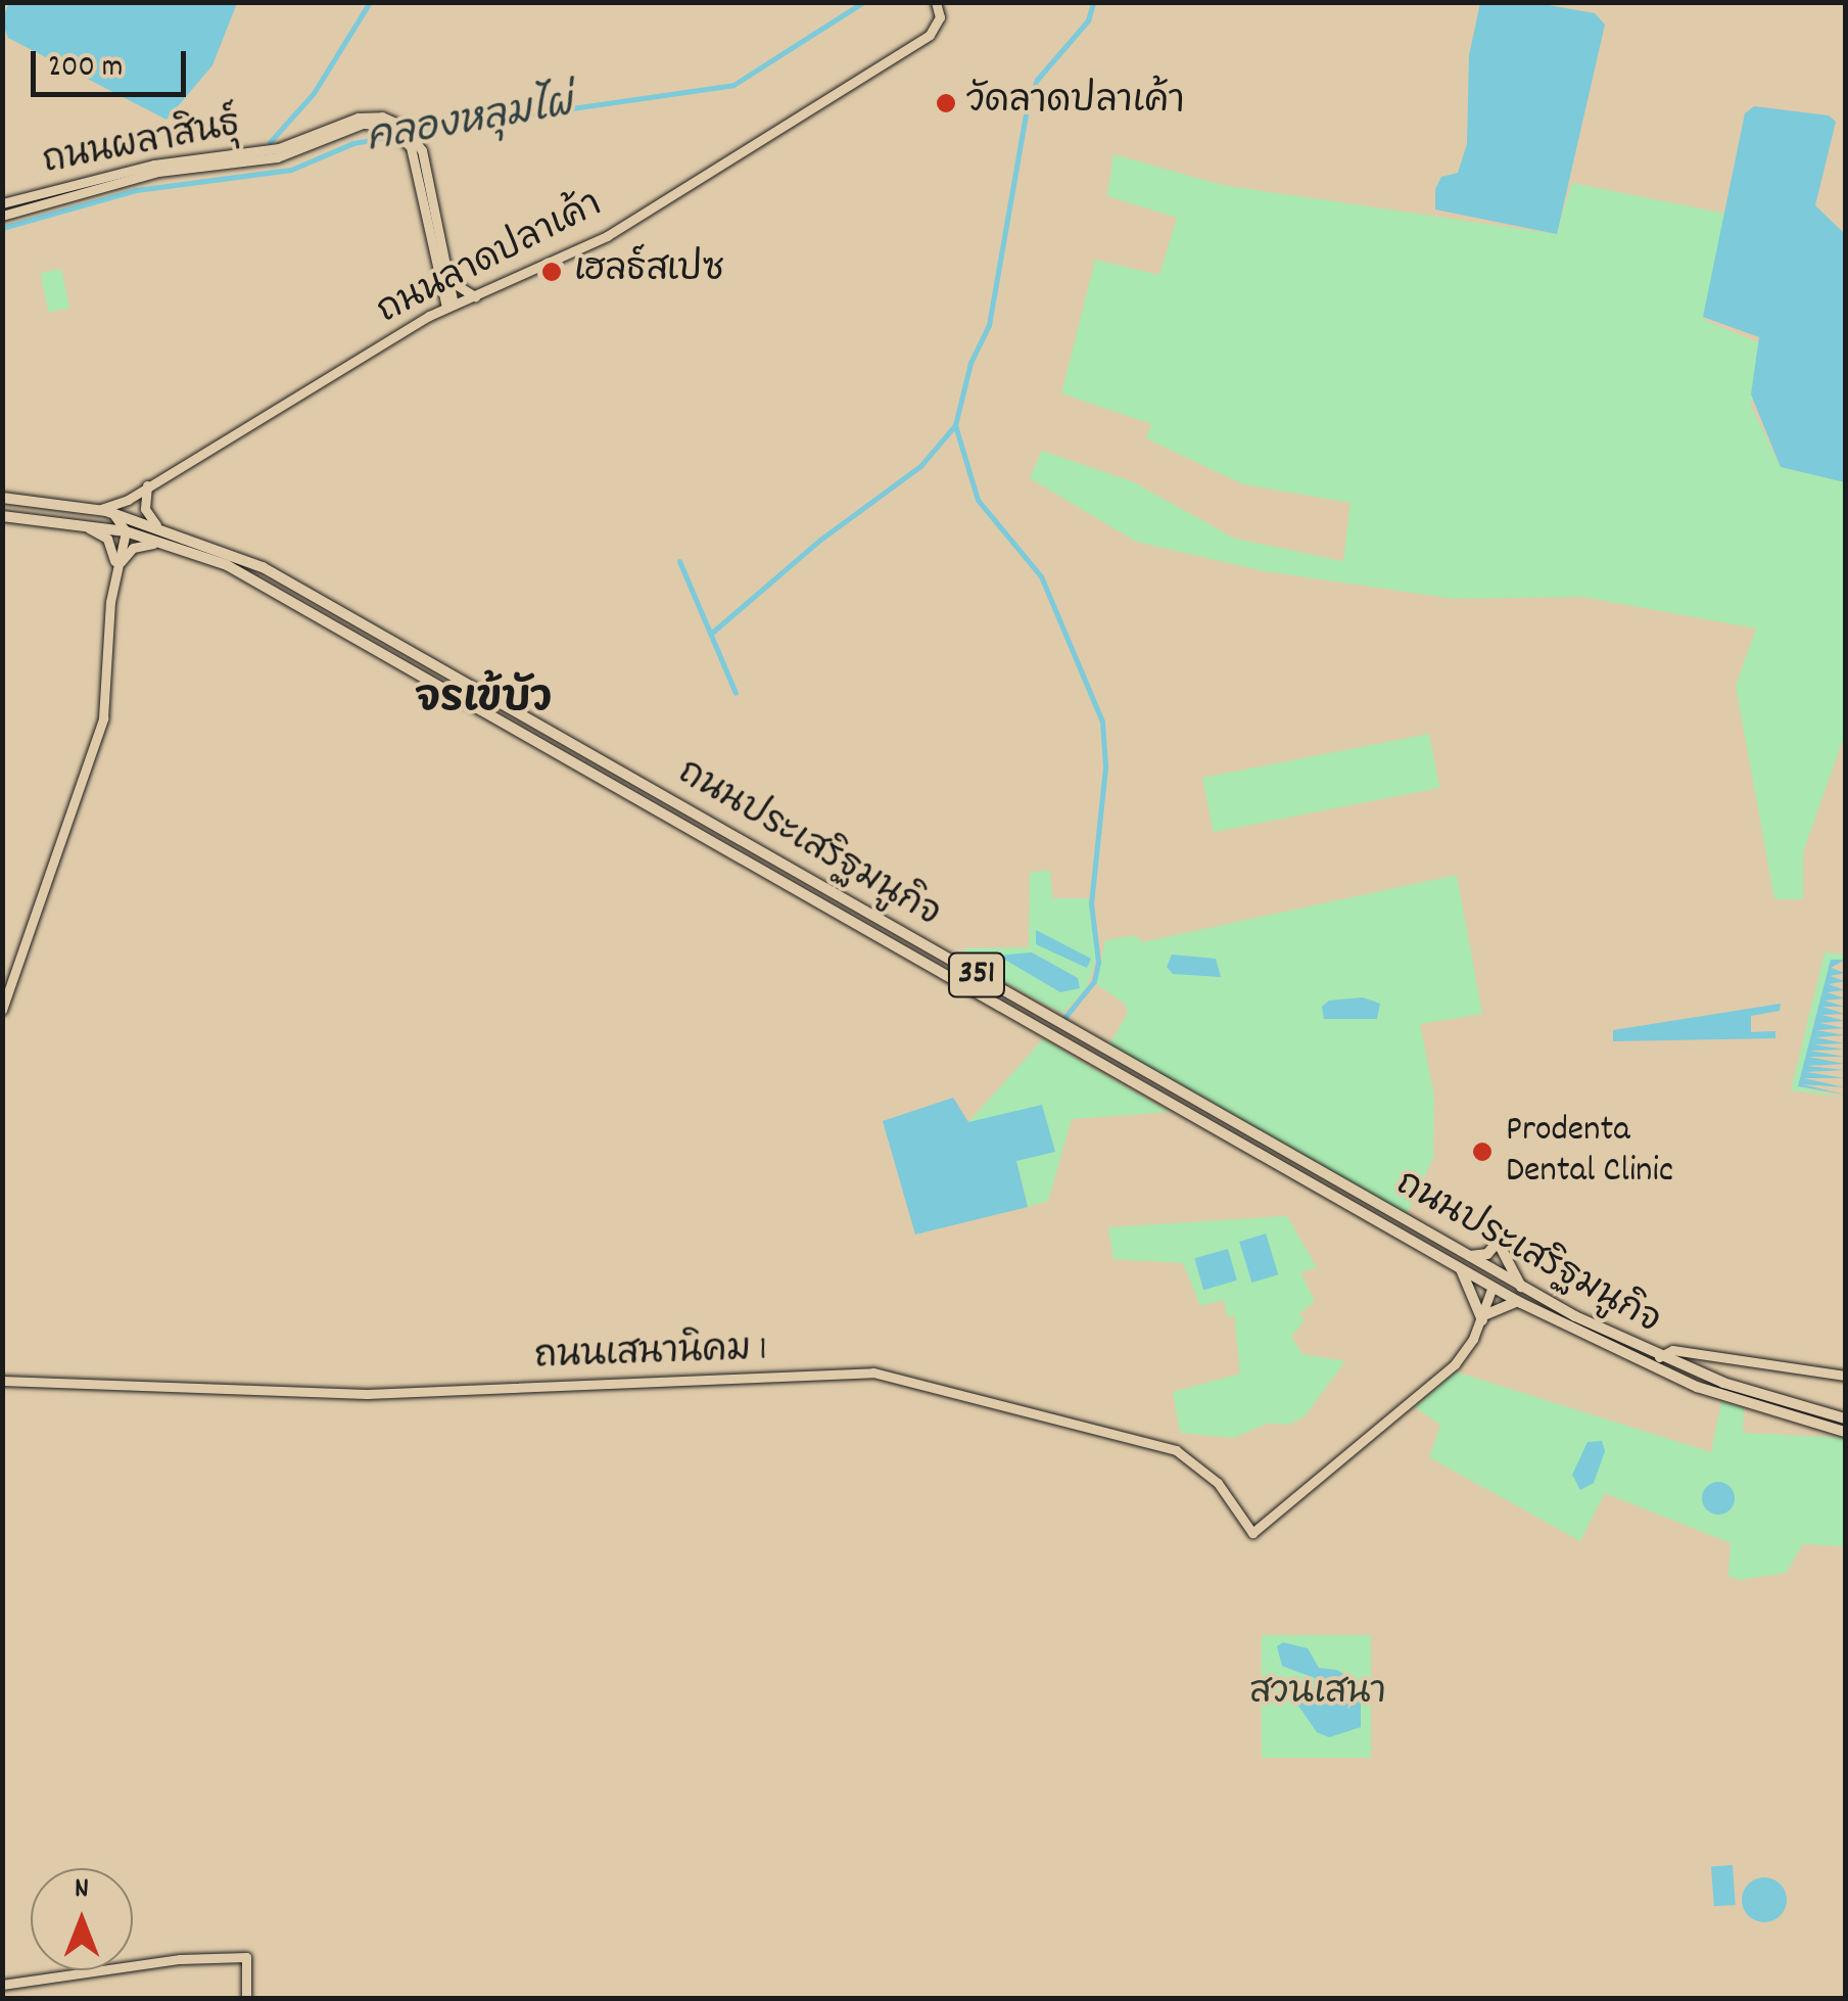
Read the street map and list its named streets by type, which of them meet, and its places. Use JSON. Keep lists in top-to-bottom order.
{
  "streets": {
    "main road": [
      "ถนนผลาสินธุ์",
      "ถนนลาดปลาเค้า",
      "ถนนประเสริฐมนูกิจ",
      "351",
      "ถนนเสนานิคม 1"
    ]
  },
  "crossings": [
    ["ถนนผลาสินธุ์", "ถนนลาดปลาเค้า"],
    ["ถนนลาดปลาเค้า", "ถนนประเสริฐมนูกิจ"]
  ],
  "districts": ["จรเข้บัว"],
  "water": ["คลองหลุมไผ่"],
  "parks": ["สวนเสนา"],
  "places": ["วัดลาดปลาเค้า", "เฮลธ์สเปซ", "Prodenta Dental Clinic"],
  "scale_bar": "200 m",
  "north": "top"
}
